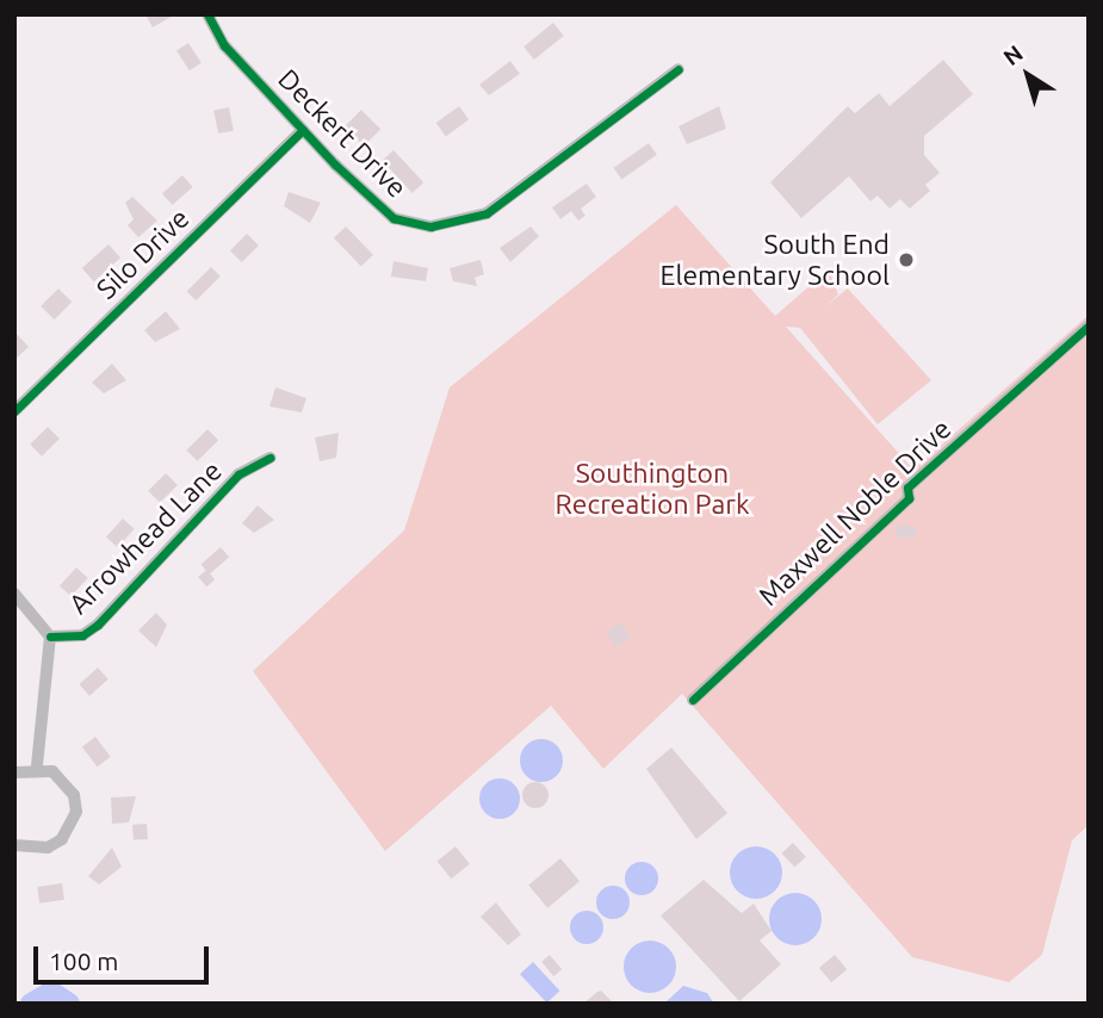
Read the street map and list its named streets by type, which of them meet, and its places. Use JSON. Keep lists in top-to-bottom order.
{
  "streets": {
    "street": [
      "Deckert Drive",
      "Silo Drive",
      "Maxwell Noble Drive",
      "Arrowhead Lane"
    ]
  },
  "crossings": [
    ["Deckert Drive", "Silo Drive"]
  ],
  "parks": ["Southington Recreation Park"],
  "places": ["South End Elementary School"],
  "scale_bar": "100 m",
  "north": "top left"
}
